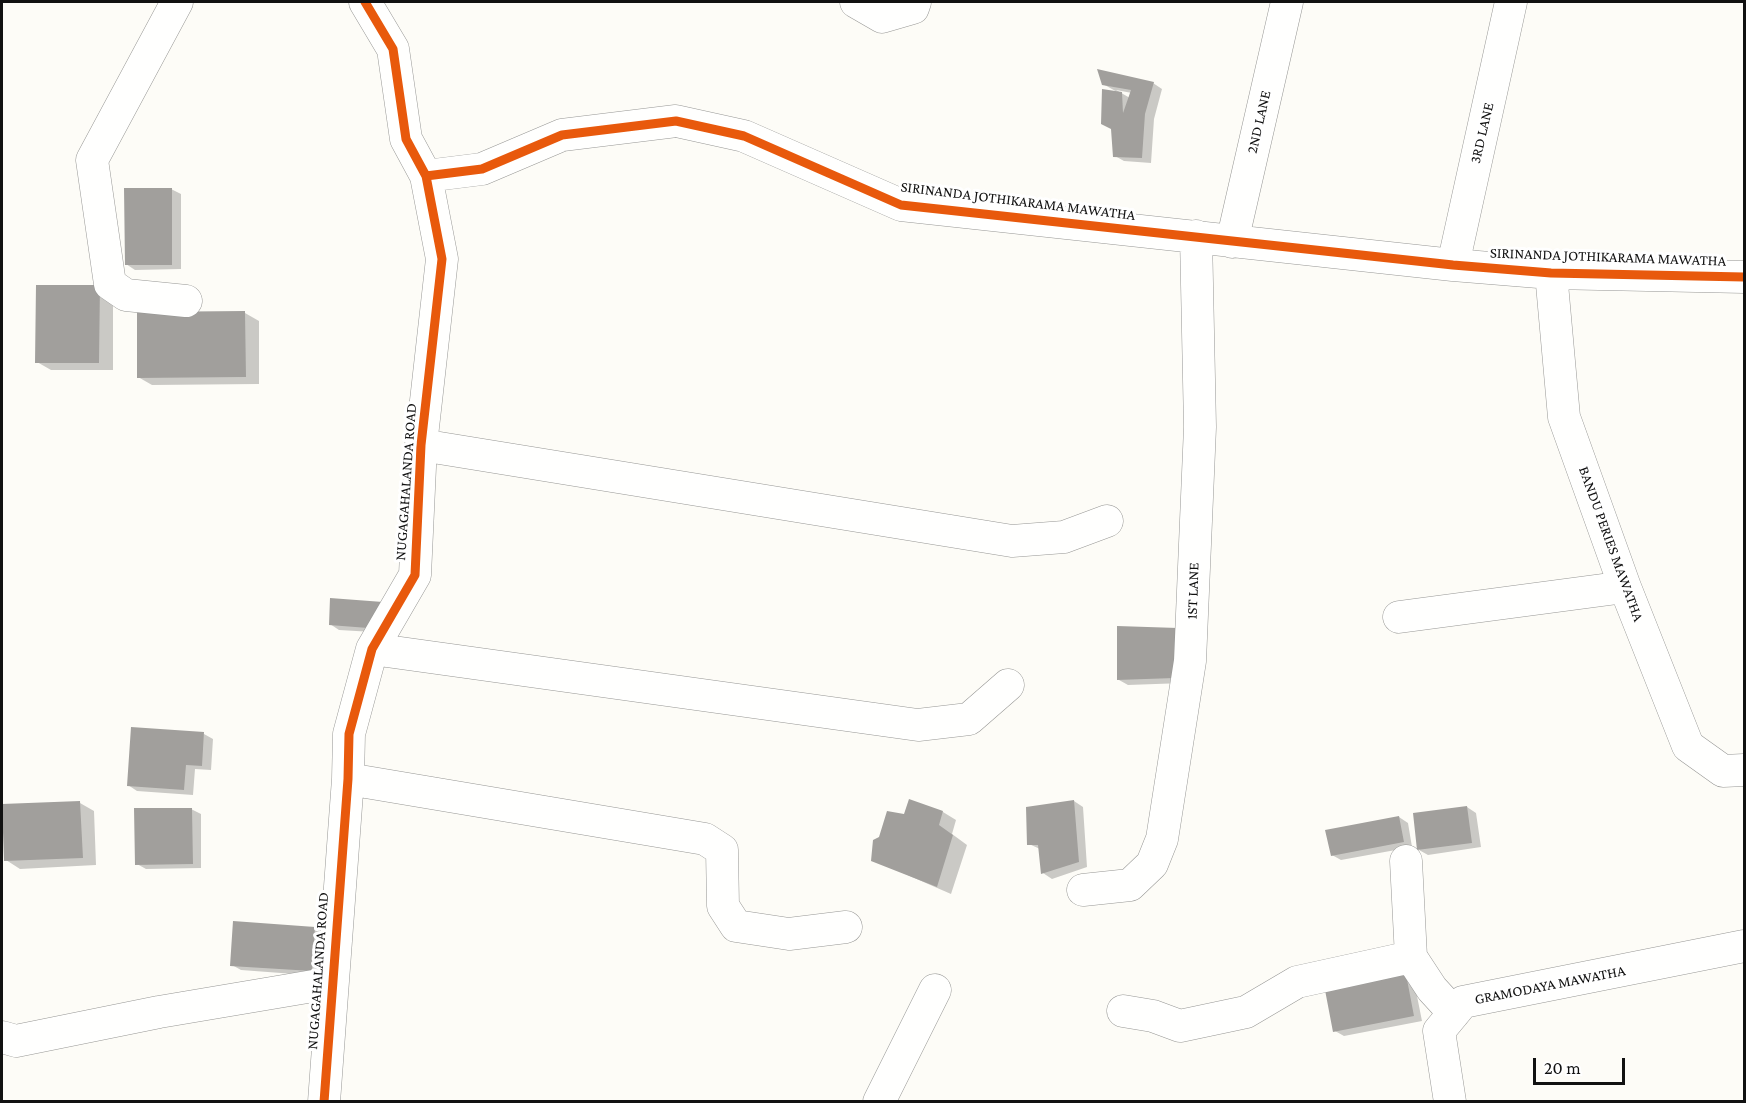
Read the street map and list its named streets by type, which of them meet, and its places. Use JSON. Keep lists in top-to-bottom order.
{
  "streets": {
    "street": [
      "2ND LANE",
      "3RD LANE",
      "SIRINANDA JOTHIKARAMA MAWATHA",
      "NUGAGAHALANDA ROAD",
      "BANDU PERIES MAWATHA",
      "1ST LANE",
      "GRAMODAYA MAWATHA"
    ]
  },
  "crossings": [
    ["2ND LANE", "SIRINANDA JOTHIKARAMA MAWATHA"],
    ["3RD LANE", "SIRINANDA JOTHIKARAMA MAWATHA"],
    ["SIRINANDA JOTHIKARAMA MAWATHA", "NUGAGAHALANDA ROAD"],
    ["SIRINANDA JOTHIKARAMA MAWATHA", "BANDU PERIES MAWATHA"],
    ["SIRINANDA JOTHIKARAMA MAWATHA", "1ST LANE"]
  ],
  "scale_bar": "20 m"
}
